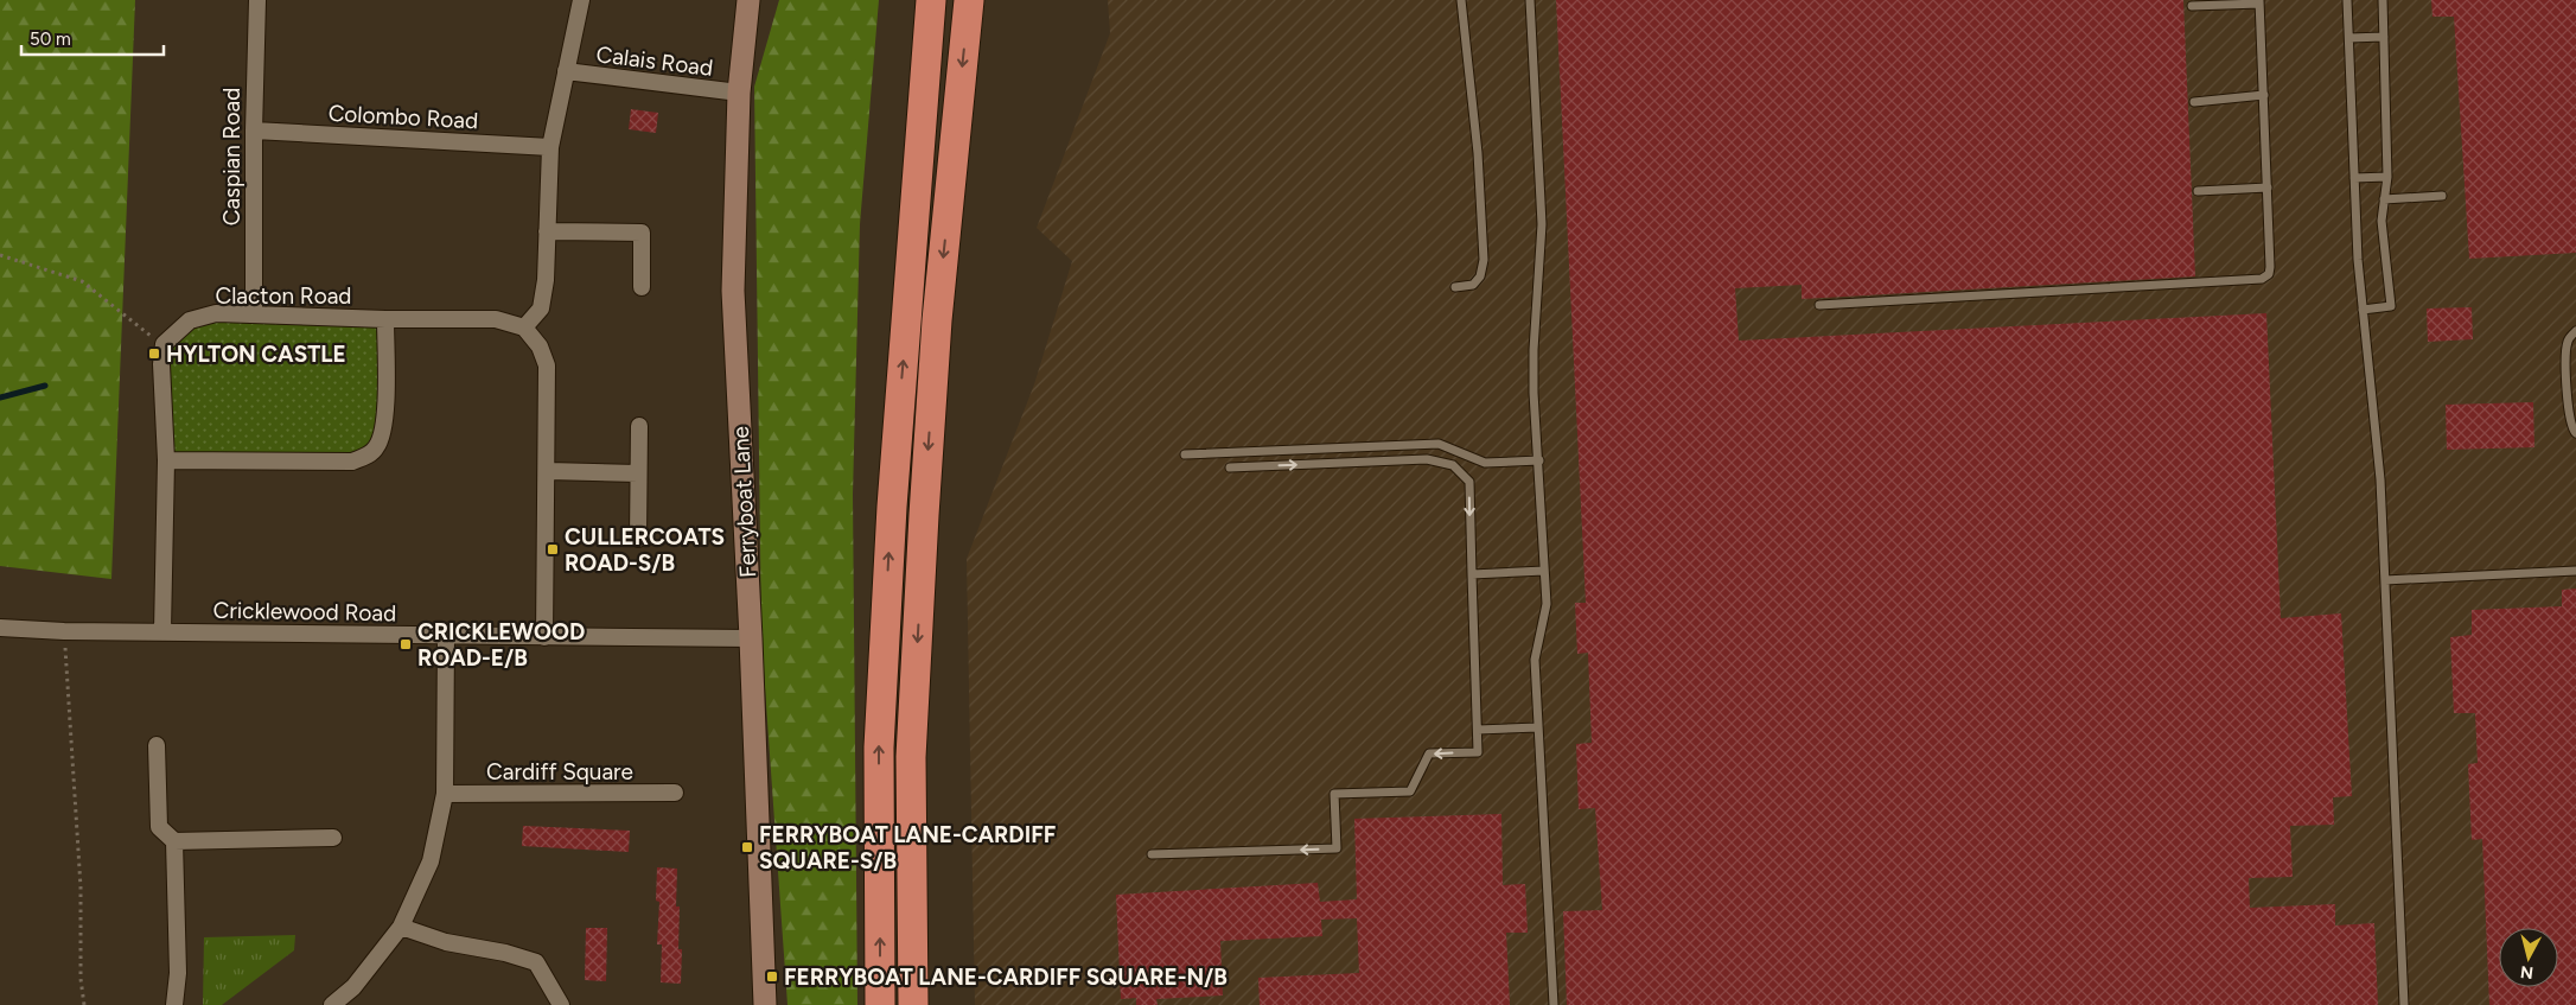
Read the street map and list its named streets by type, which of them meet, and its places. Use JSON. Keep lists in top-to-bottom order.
{
  "streets": {
    "street": [
      "Calais Road",
      "Colombo Road",
      "Caspian Road",
      "Clacton Road",
      "Ferryboat Lane",
      "Cricklewood Road",
      "Cardiff Square"
    ]
  },
  "crossings": [
    ["Calais Road", "Ferryboat Lane"],
    ["Colombo Road", "Caspian Road"],
    ["Caspian Road", "Clacton Road"],
    ["Ferryboat Lane", "Cricklewood Road"]
  ],
  "places": {
    "transit": [
      "HYLTON CASTLE",
      "CULLERCOATS ROAD-S/B",
      "CRICKLEWOOD ROAD-E/B",
      "FERRYBOAT LANE-CARDIFF SQUARE-S/B",
      "FERRYBOAT LANE-CARDIFF SQUARE-N/B"
    ]
  },
  "scale_bar": "50 m",
  "north": "bottom"
}
